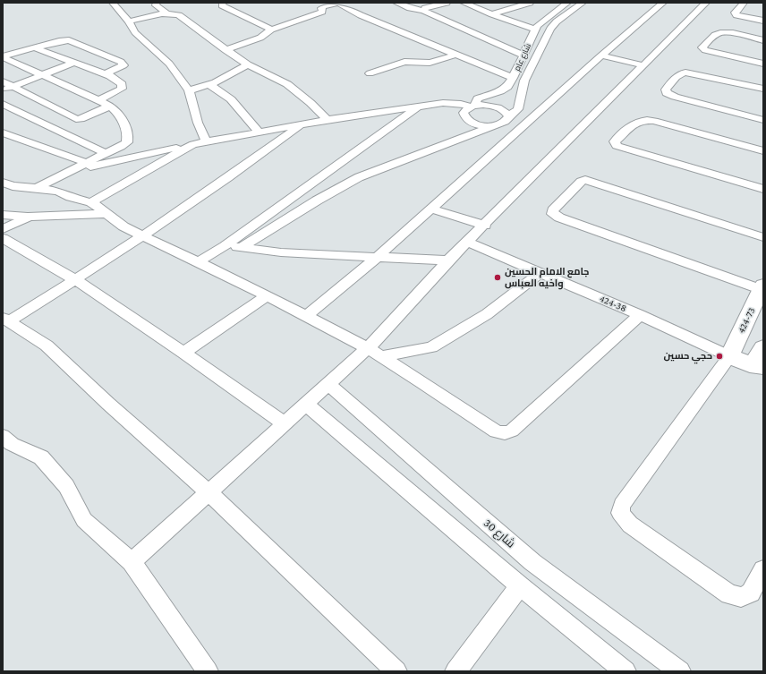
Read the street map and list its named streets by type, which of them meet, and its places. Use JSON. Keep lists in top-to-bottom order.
{
  "streets": {
    "street": [
      "شارع عام",
      "424-38",
      "424-73",
      "شارع 30"
    ]
  },
  "crossings": [
    ["424-38", "424-73"]
  ],
  "places": ["جامع الامام الحسين واخيه العباس", "حجي حسين"]
}
